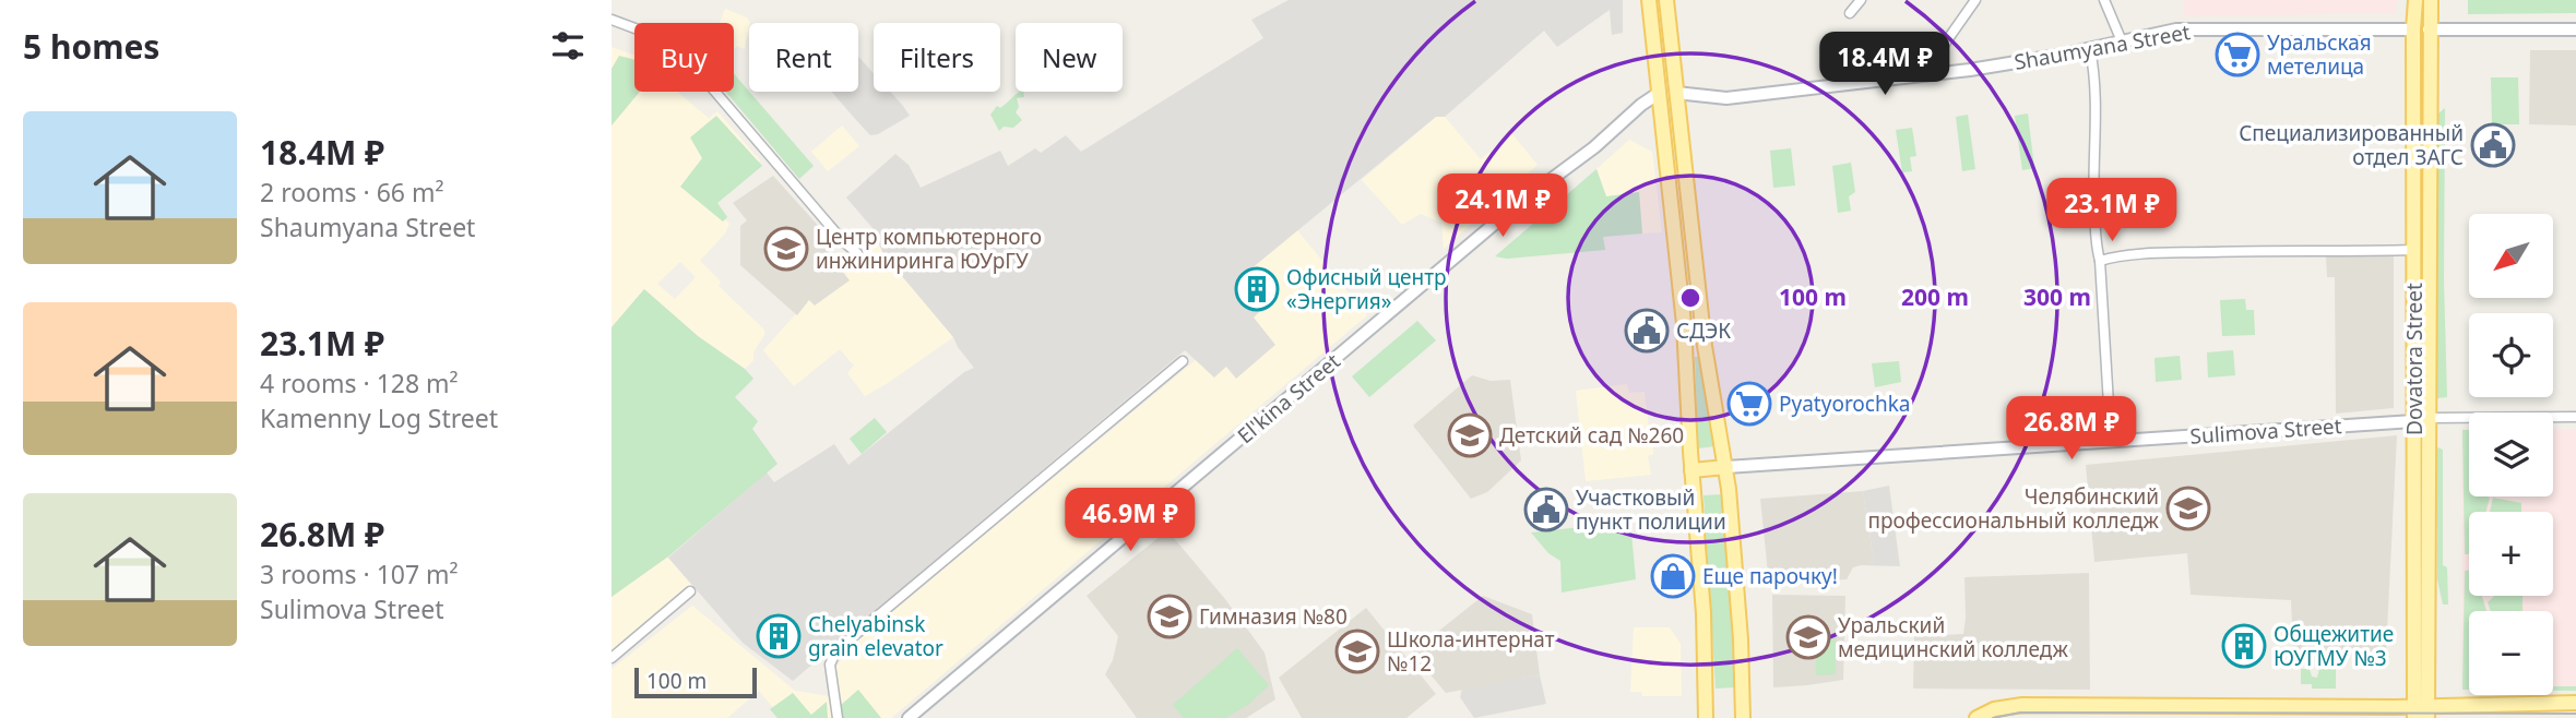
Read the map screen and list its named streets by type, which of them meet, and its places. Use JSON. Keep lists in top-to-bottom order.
{
  "streets": {
    "main road": ["Shaumyana Street", "Dovatora Street", "Sulimova Street"],
    "street": ["El'kina Street"]
  },
  "crossings": [
    ["Shaumyana Street", "Dovatora Street"],
    ["Dovatora Street", "Sulimova Street"]
  ],
  "places": {
    "supermarket": ["Уральская метелица", "Pyatyorochka"],
    "public building": ["Специализированный отдел ЗАГС", "СДЭК", "Участковый пункт полиции"],
    "school or university": [
      "Центр компьютерного инжиниринга ЮУрГУ",
      "Детский сад №260",
      "Челябинский профессиональный колледж",
      "Гимназия №80",
      "Уральский медицинский колледж",
      "Школа-интернат №12"
    ],
    "building": ["Офисный центр «Энергия»", "Chelyabinsk grain elevator", "Общежитие ЮУГМУ №3"],
    "shop": ["Еще парочку!"]
  },
  "scale_bar": "100 m",
  "north": "bottom left",
  "page": {
    "heading": "5 homes",
    "chip": [
      "Buy",
      "Rent",
      "Filters",
      "New"
    ],
    "price": [
      "18.4M ₽",
      "24.1M ₽",
      "23.1M ₽",
      "26.8M ₽",
      "46.9M ₽"
    ],
    "list": [
      {
        "name": "18.4M ₽",
        "note": "2 rooms · 66 m² · Shaumyana Street"
      },
      {
        "name": "23.1M ₽",
        "note": "4 rooms · 128 m² · Kamenny Log Street"
      },
      {
        "name": "26.8M ₽",
        "note": "3 rooms · 107 m² · Sulimova Street"
      }
    ],
    "map_buttons": ["+", "−"],
    "scale": "100 m"
  },
  "rings": ["100 m", "200 m", "300 m"]
}
